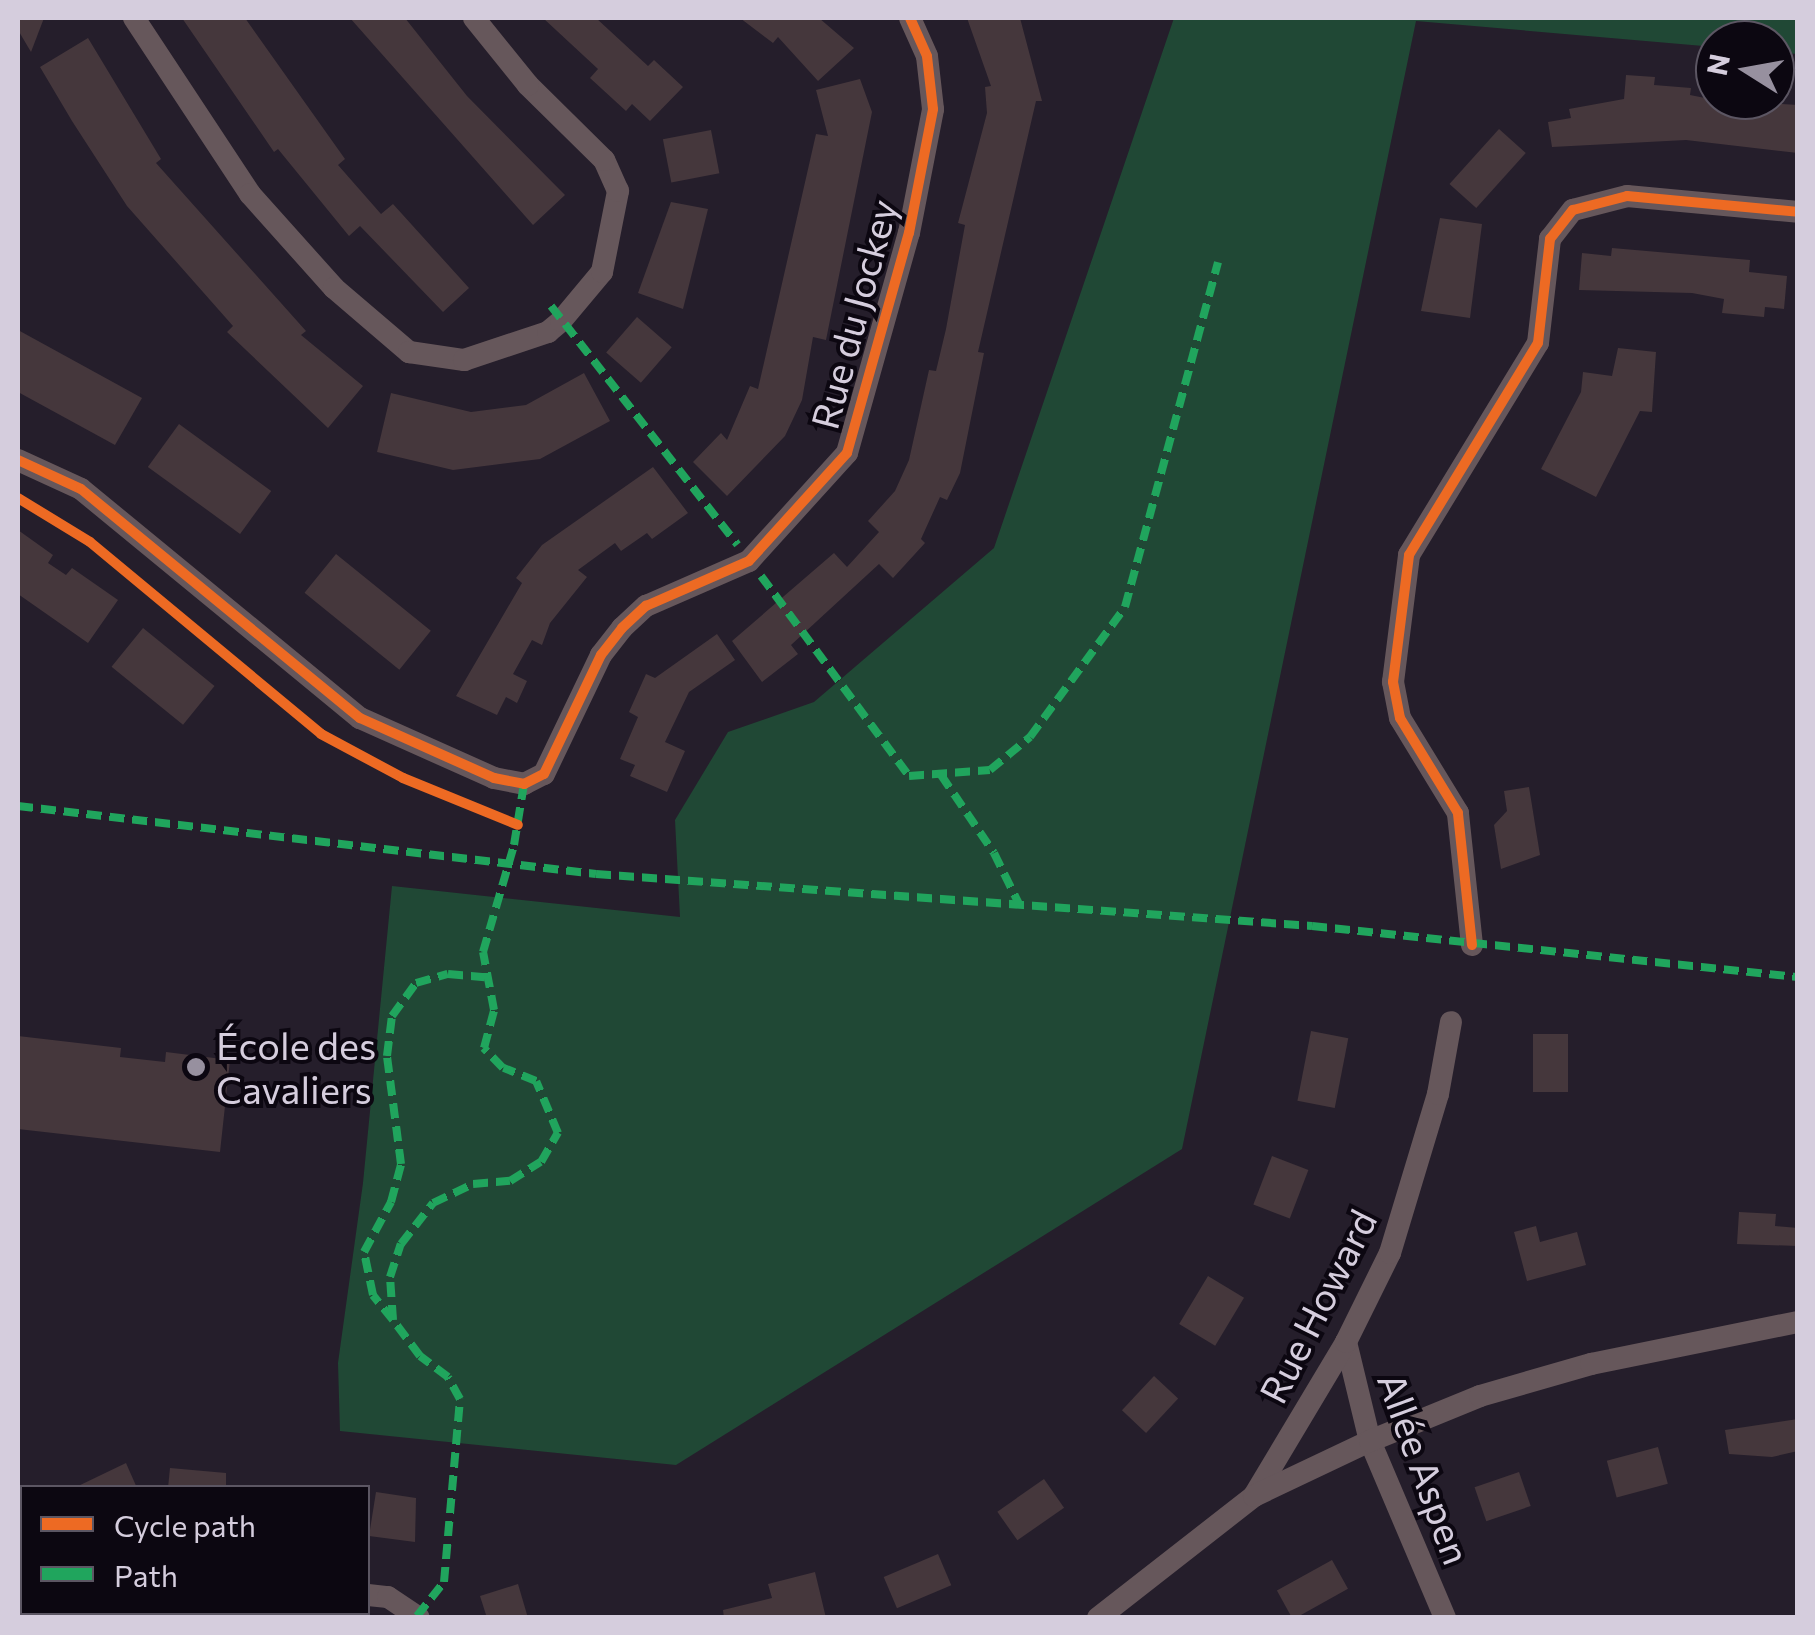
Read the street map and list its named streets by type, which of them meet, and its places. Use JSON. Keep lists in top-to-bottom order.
{
  "streets": {
    "street": ["Rue du Jockey", "Rue Howard", "Allée Aspen"]
  },
  "crossings": [
    ["Rue Howard", "Allée Aspen"]
  ],
  "places": ["École des Cavaliers"],
  "legend": ["Cycle path", "Path"],
  "north": "left"
}
